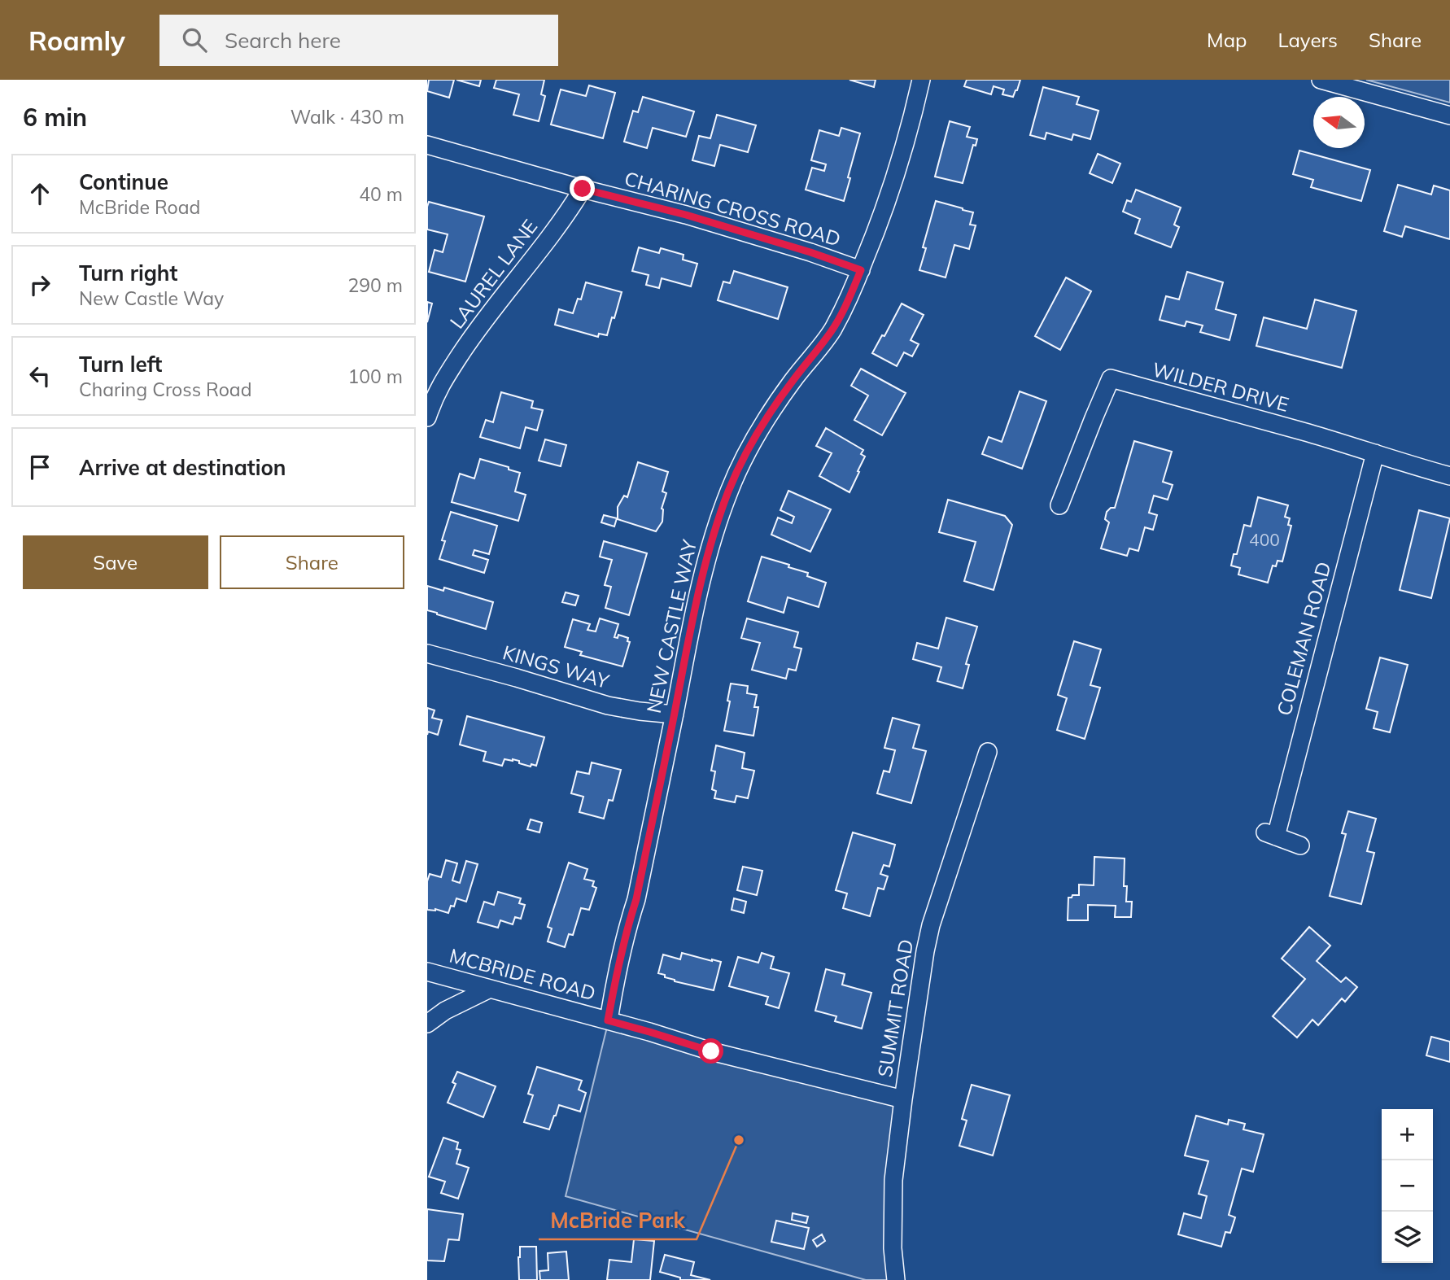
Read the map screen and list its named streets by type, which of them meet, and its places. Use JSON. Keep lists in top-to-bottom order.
{
  "streets": {
    "street": [
      "CHARING CROSS ROAD",
      "LAUREL LANE",
      "WILDER DRIVE",
      "NEW CASTLE WAY",
      "COLEMAN ROAD",
      "KINGS WAY",
      "MCBRIDE ROAD",
      "SUMMIT ROAD"
    ]
  },
  "crossings": [
    ["CHARING CROSS ROAD", "LAUREL LANE"],
    ["CHARING CROSS ROAD", "NEW CASTLE WAY"],
    ["WILDER DRIVE", "COLEMAN ROAD"],
    ["NEW CASTLE WAY", "KINGS WAY"],
    ["NEW CASTLE WAY", "MCBRIDE ROAD"],
    ["MCBRIDE ROAD", "SUMMIT ROAD"]
  ],
  "places": ["McBride Park"],
  "house_numbers": ["400"],
  "north": "left",
  "page": {
    "header": "Roamly",
    "search": "Search here",
    "nav": ["Map", "Layers", "Share"],
    "heading": ["6 min", "Walk · 430 m"],
    "list": [
      ["Continue", "McBride Road", "40 m"],
      ["Turn right", "New Castle Way", "290 m"],
      ["Turn left", "Charing Cross Road", "100 m"],
      "Arrive at destination"
    ],
    "buttons": ["Save", "Share"],
    "map_buttons": ["+", "−"]
  }
}
